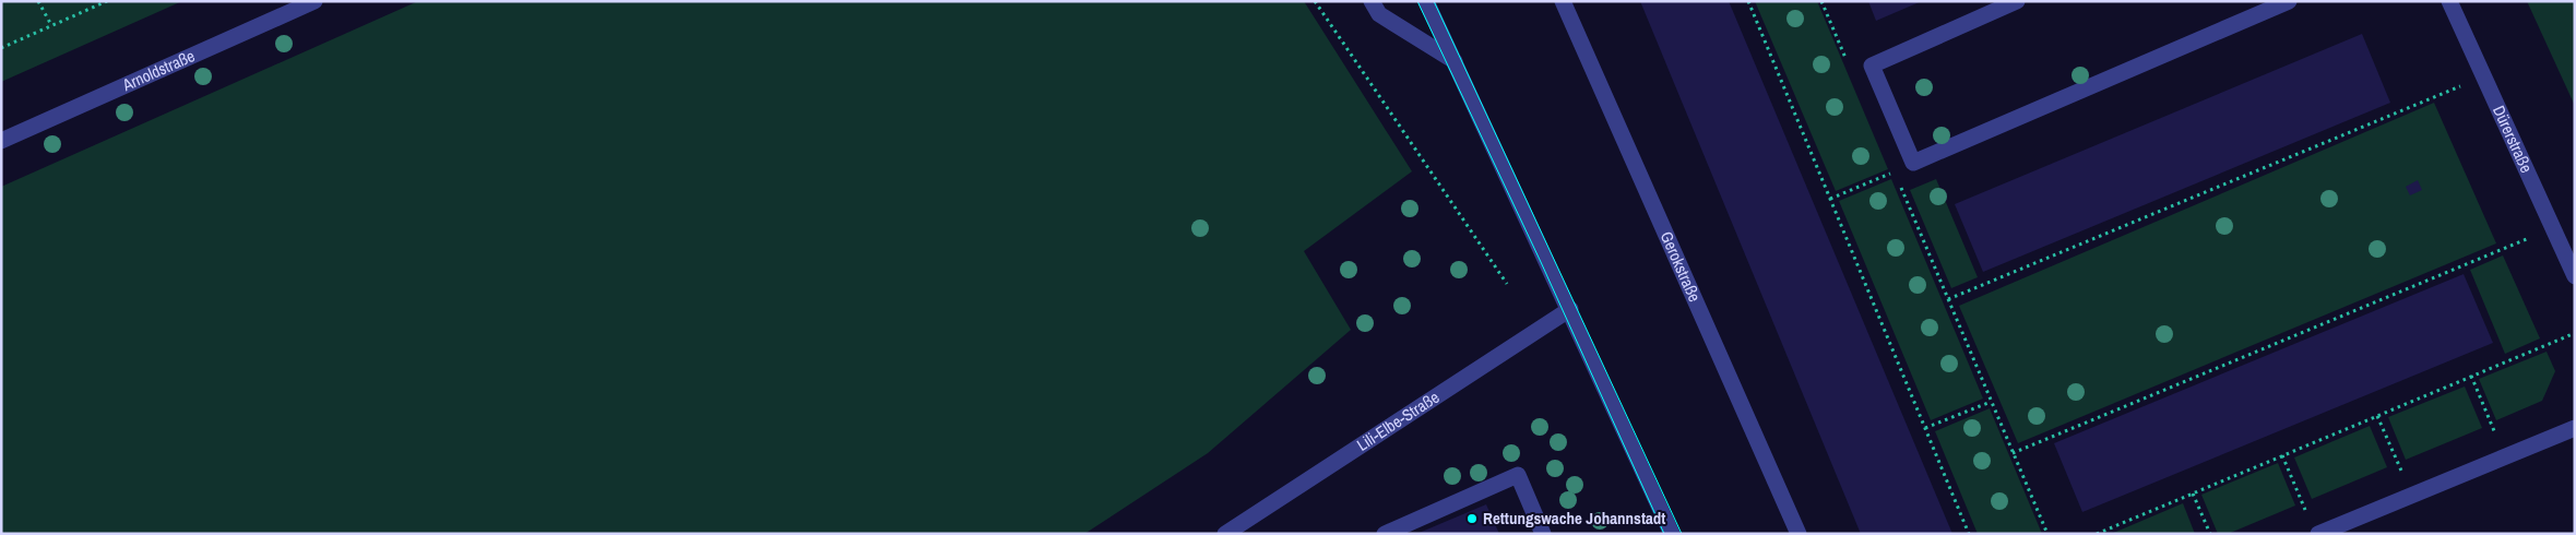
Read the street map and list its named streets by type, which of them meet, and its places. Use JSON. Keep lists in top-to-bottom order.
{
  "streets": {
    "street": [
      "Arnoldstraße",
      "Dürerstraße",
      "Gerokstraße",
      "Lili-Elbe-Straße"
    ]
  },
  "places": ["Rettungswache Johannstadt"]
}
